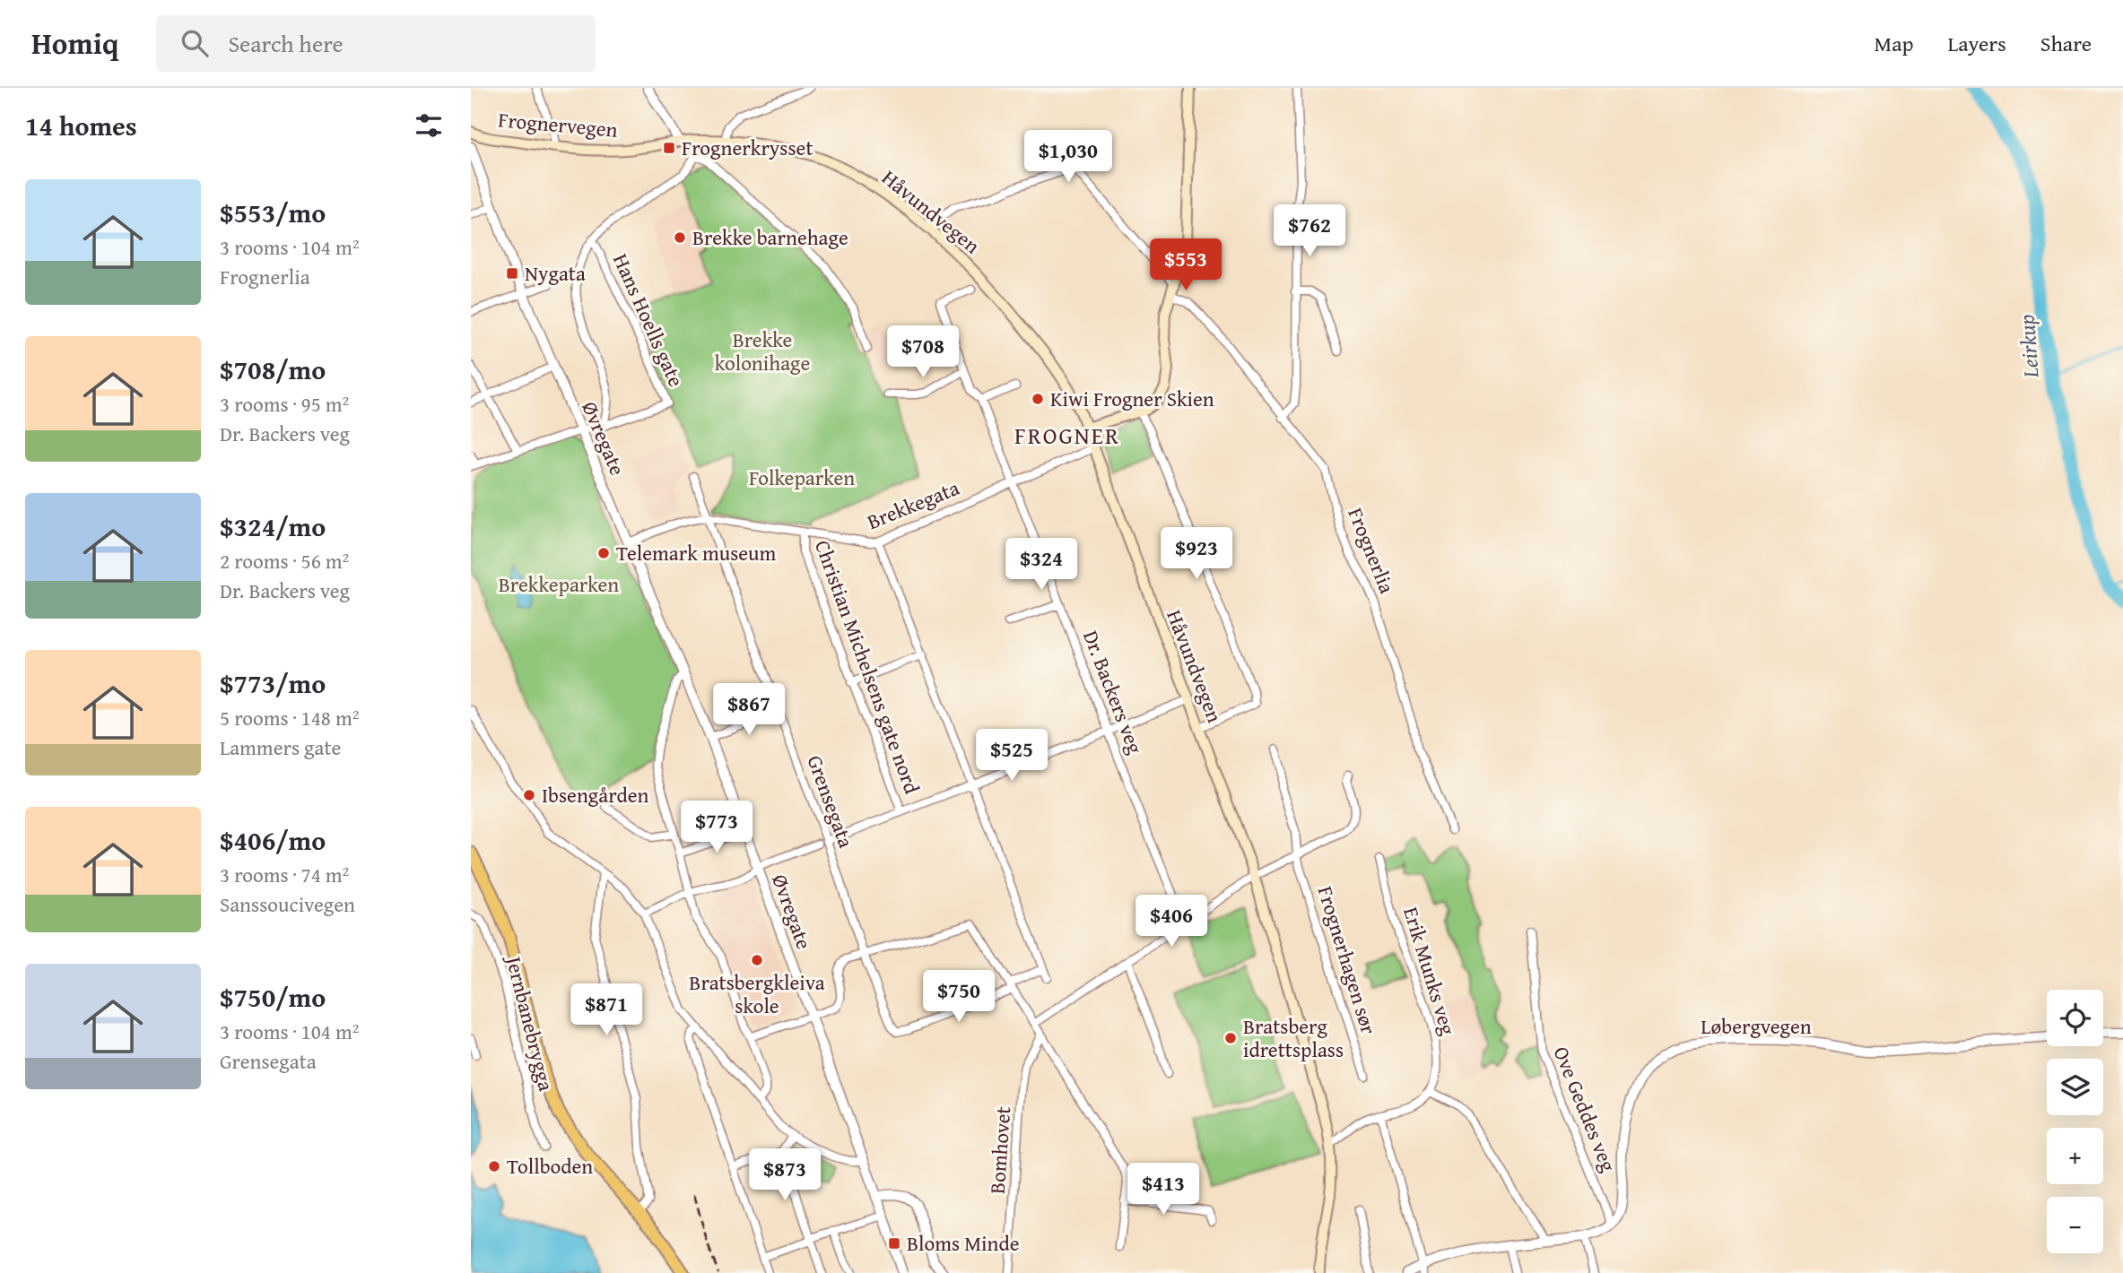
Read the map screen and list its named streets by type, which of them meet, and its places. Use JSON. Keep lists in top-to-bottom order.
{
  "streets": {
    "main road": ["Frognervegen", "Håvundvegen"],
    "street": [
      "Hans Hoells gate",
      "Øvregate",
      "Brekkegata",
      "Frognerlia",
      "Christian Michelsens gate nord",
      "Dr. Backers veg",
      "Grensegata",
      "Frognerhagen sør",
      "Erik Munks veg",
      "Jernbanebrygga",
      "Løbergvegen",
      "Ove Geddes veg",
      "Bomhovet"
    ]
  },
  "crossings": [
    ["Frognervegen", "Håvundvegen"],
    ["Håvundvegen", "Brekkegata"],
    ["Hans Hoells gate", "Øvregate"],
    ["Øvregate", "Brekkegata"],
    ["Brekkegata", "Christian Michelsens gate nord"],
    ["Brekkegata", "Dr. Backers veg"],
    ["Brekkegata", "Grensegata"],
    ["Løbergvegen", "Ove Geddes veg"]
  ],
  "districts": ["FROGNER"],
  "water": ["Leirkup"],
  "parks": ["Brekke kolonihage", "Folkeparken", "Brekkeparken"],
  "places": {
    "transit": ["Frognerkrysset", "Nygata", "Bloms Minde"],
    "other": [
      "Brekke barnehage",
      "Kiwi Frogner Skien",
      "Telemark museum",
      "Ibsengården",
      "Bratsbergkleiva skole",
      "Bratsberg idrettsplass",
      "Tollboden"
    ]
  },
  "page": {
    "header": "Homiq",
    "search": "Search here",
    "nav": ["Map", "Layers", "Share"],
    "heading": "14 homes",
    "price": [
      "$1,030",
      "$762",
      "$553",
      "$708",
      "$923",
      "$324",
      "$867",
      "$525",
      "$773",
      "$406",
      "$750",
      "$871",
      "$873",
      "$413"
    ],
    "list": [
      {
        "name": "$553/mo",
        "note": "3 rooms · 104 m² · Frognerlia"
      },
      {
        "name": "$708/mo",
        "note": "3 rooms · 95 m² · Dr. Backers veg"
      },
      {
        "name": "$324/mo",
        "note": "2 rooms · 56 m² · Dr. Backers veg"
      },
      {
        "name": "$773/mo",
        "note": "5 rooms · 148 m² · Lammers gate"
      },
      {
        "name": "$406/mo",
        "note": "3 rooms · 74 m² · Sanssoucivegen"
      },
      {
        "name": "$750/mo",
        "note": "3 rooms · 104 m² · Grensegata"
      }
    ],
    "map_buttons": ["+", "−"]
  }
}
